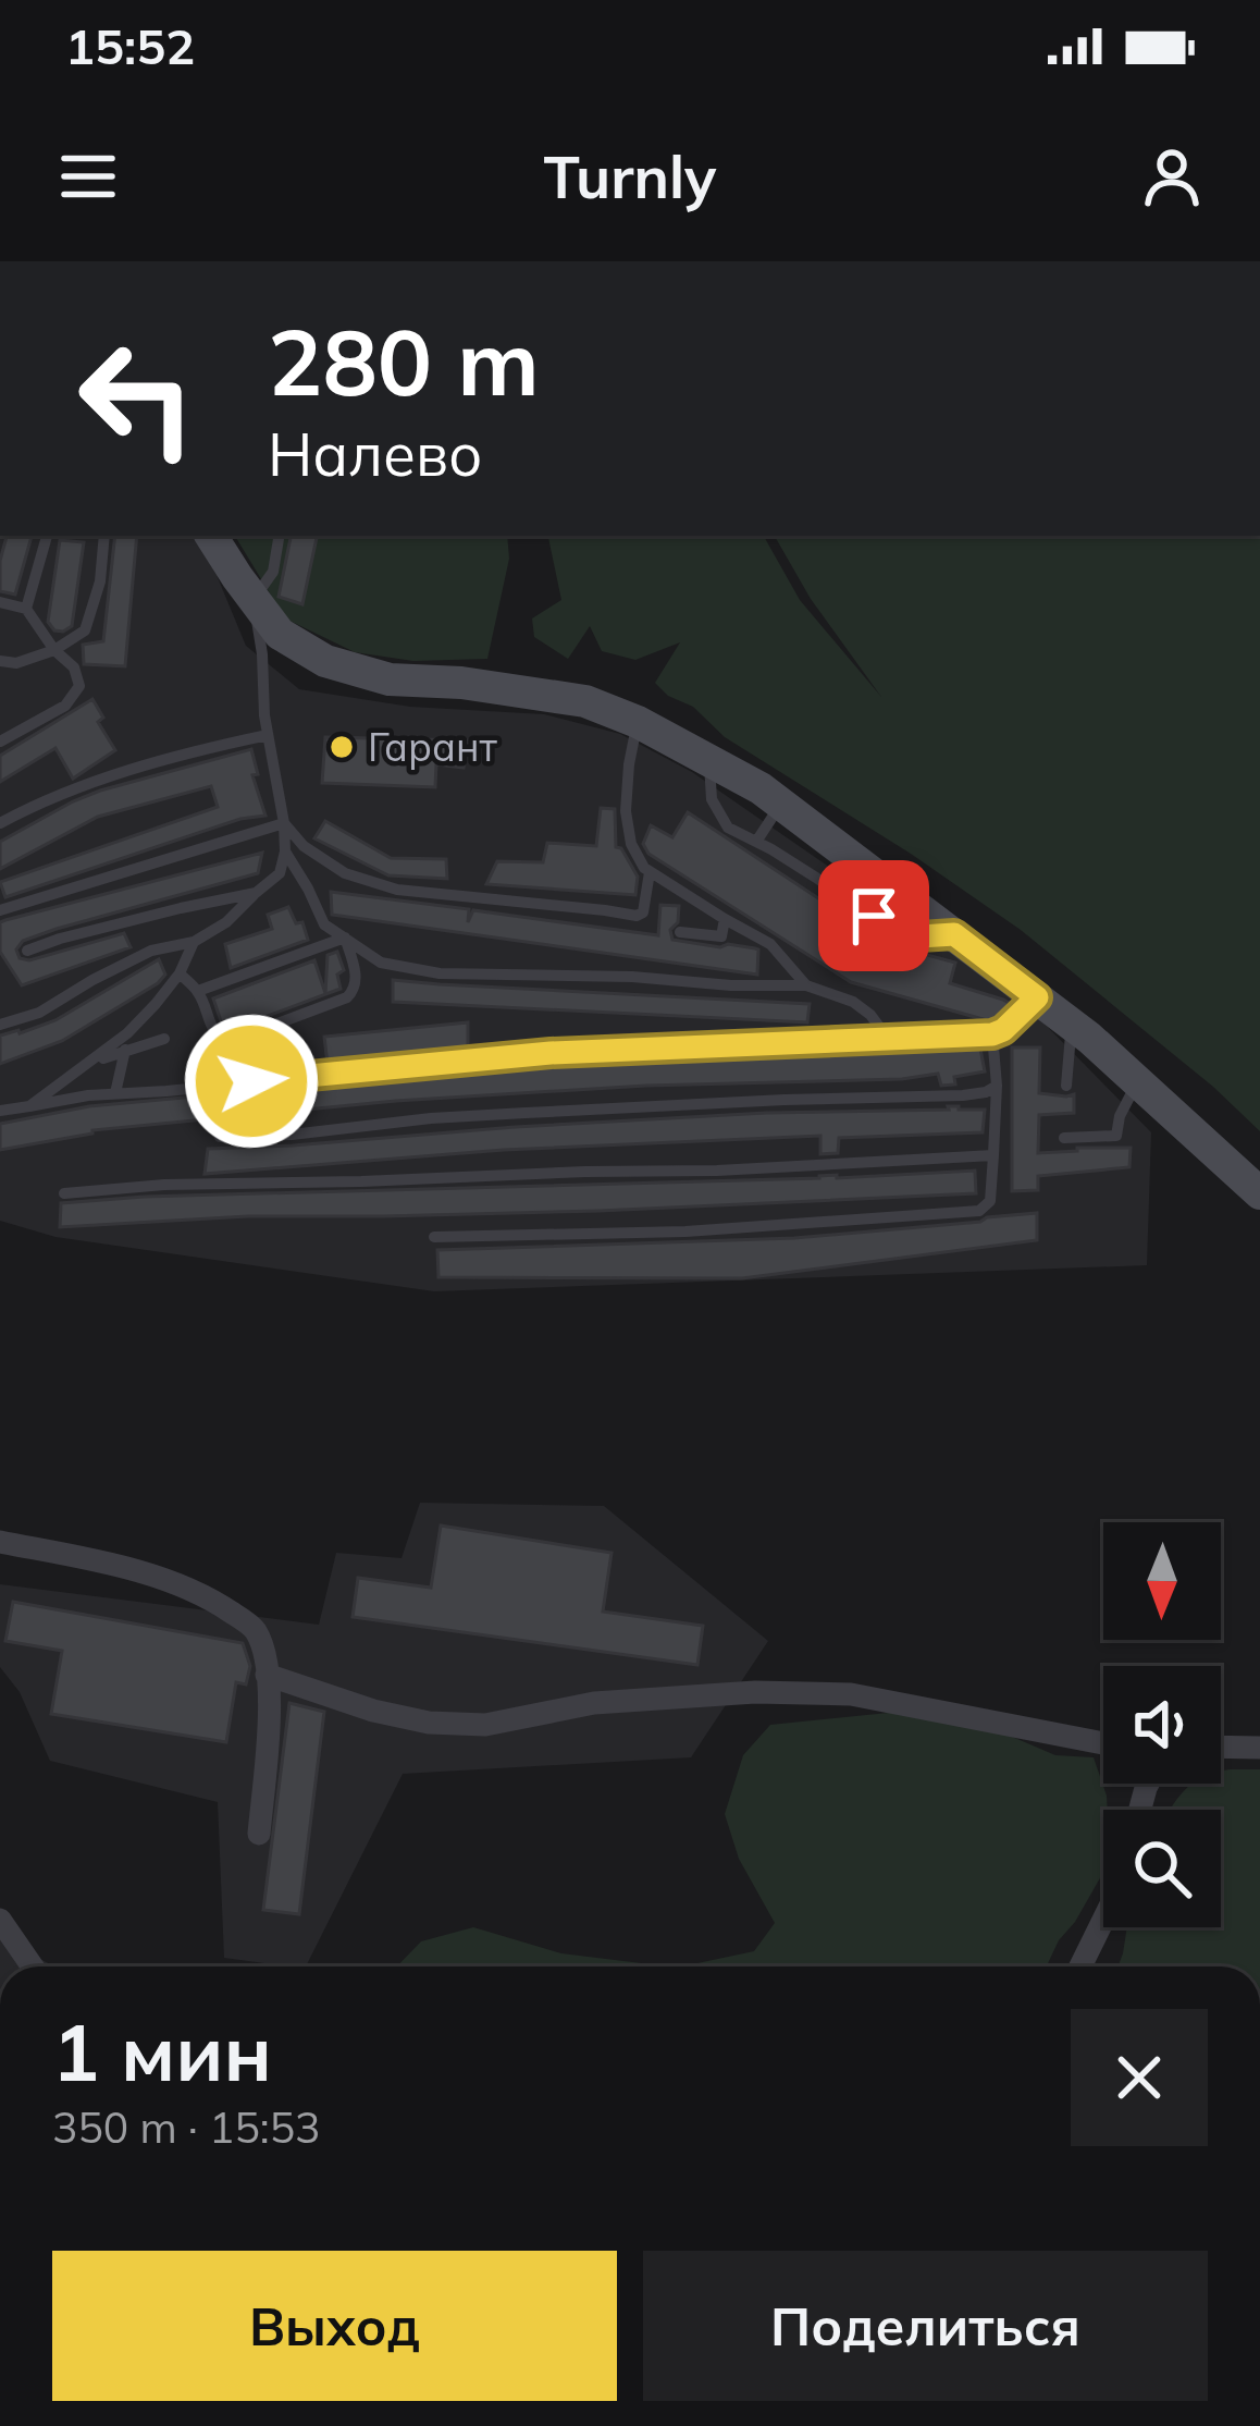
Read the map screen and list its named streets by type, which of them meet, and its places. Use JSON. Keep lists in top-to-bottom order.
{
  "places": ["Гарант"],
  "north": "bottom",
  "page": {
    "status": "15:52",
    "header": "Turnly",
    "turn": ["280 m", "Налево"],
    "heading": ["1 мин", "350 m · 15:53"],
    "buttons": ["Выход", "Поделиться"]
  }
}
